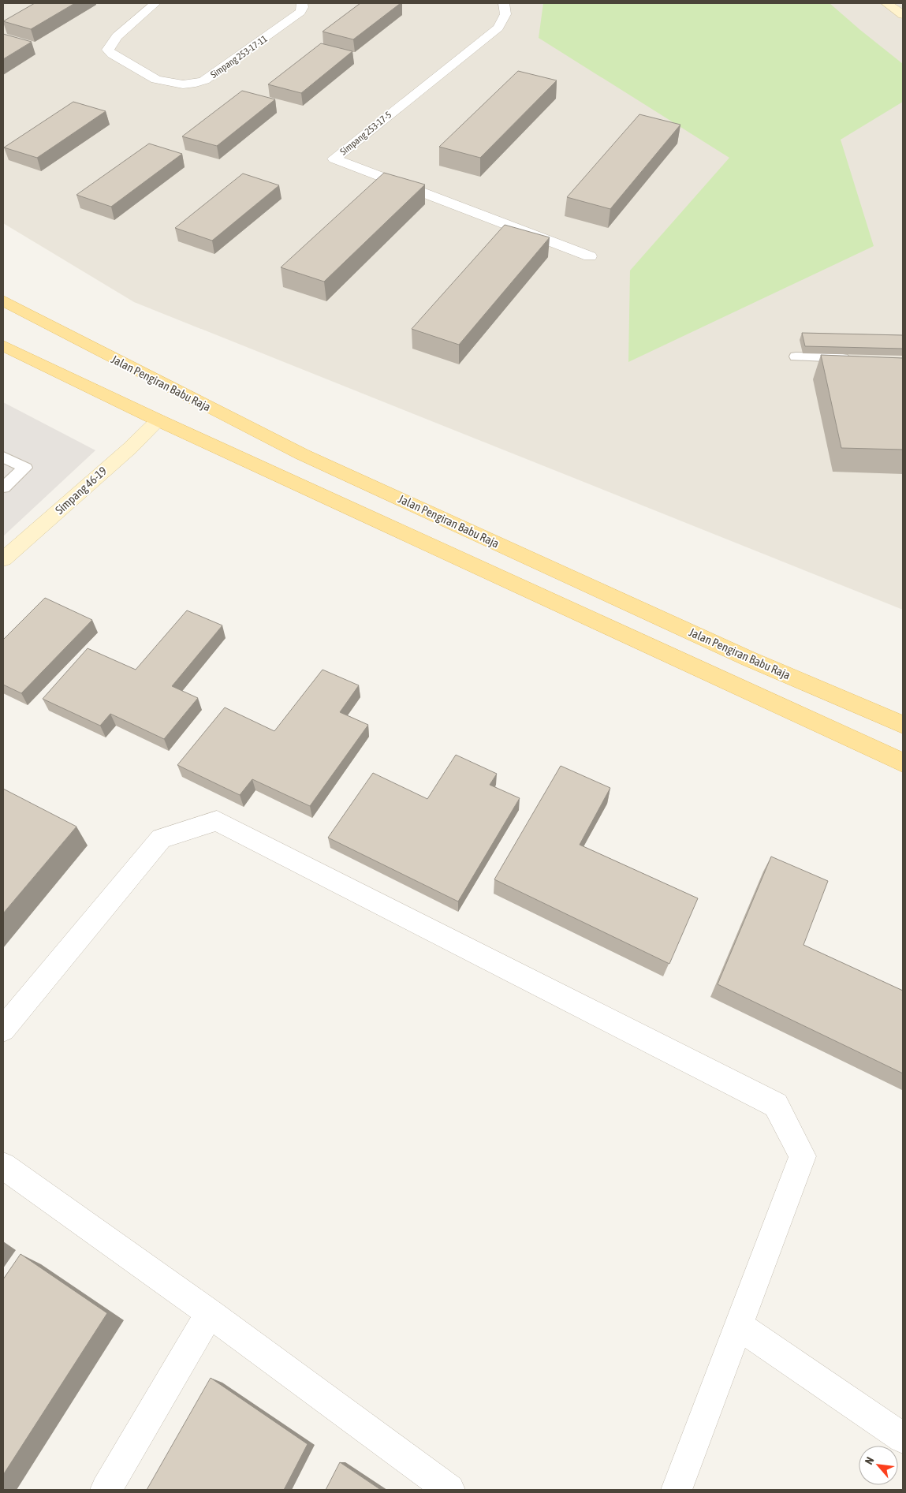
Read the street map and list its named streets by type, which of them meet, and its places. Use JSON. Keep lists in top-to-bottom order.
{
  "streets": {
    "main road": ["Jalan Pengiran Babu Raja"],
    "street": ["Simpang 253-17-11", "Simpang 253-17-5", "Simpang 46-19"]
  },
  "north": "top left"
}
